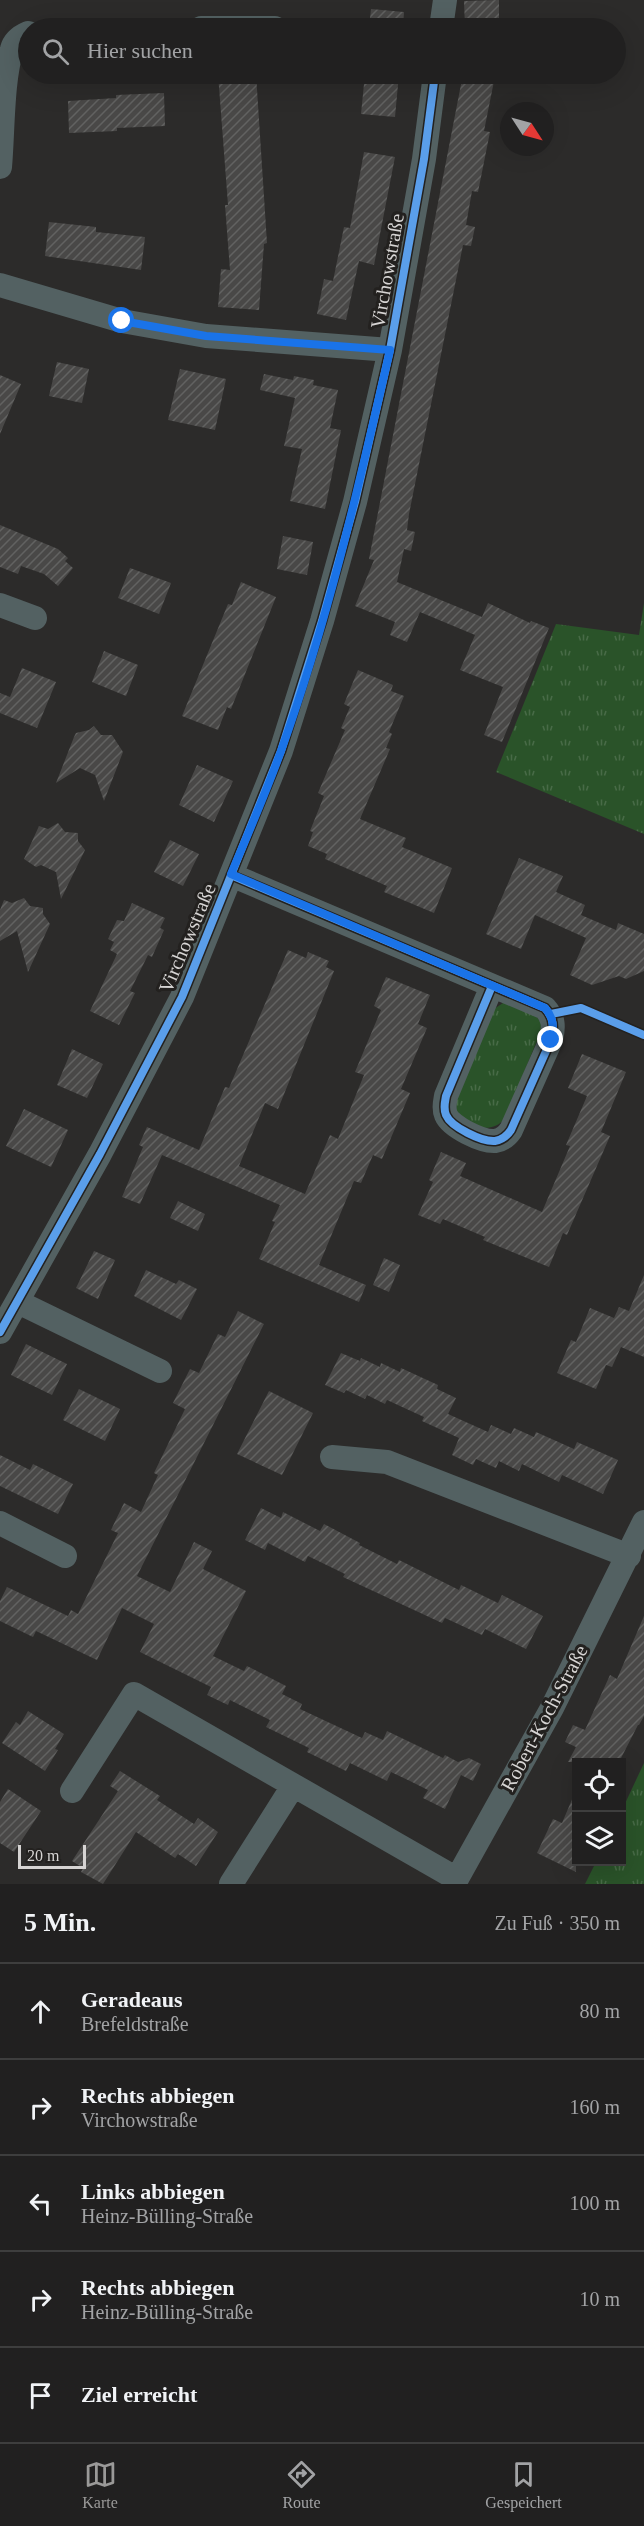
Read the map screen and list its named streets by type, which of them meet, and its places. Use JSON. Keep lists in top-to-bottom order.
{
  "streets": {
    "street": ["Virchowstraße", "Robert-Koch-Straße"]
  },
  "scale_bar": "20 m",
  "north": "bottom right",
  "page": {
    "search": "Hier suchen",
    "scale": "20 m",
    "heading": ["5 Min.", "Zu Fuß · 350 m"],
    "list": [
      ["Geradeaus", "Brefeldstraße", "80 m"],
      ["Rechts abbiegen", "Virchowstraße", "160 m"],
      ["Links abbiegen", "Heinz-Bülling-Straße", "100 m"],
      ["Rechts abbiegen", "Heinz-Bülling-Straße", "10 m"],
      "Ziel erreicht"
    ],
    "nav": ["Karte", "Route", "Gespeichert"]
  }
}
